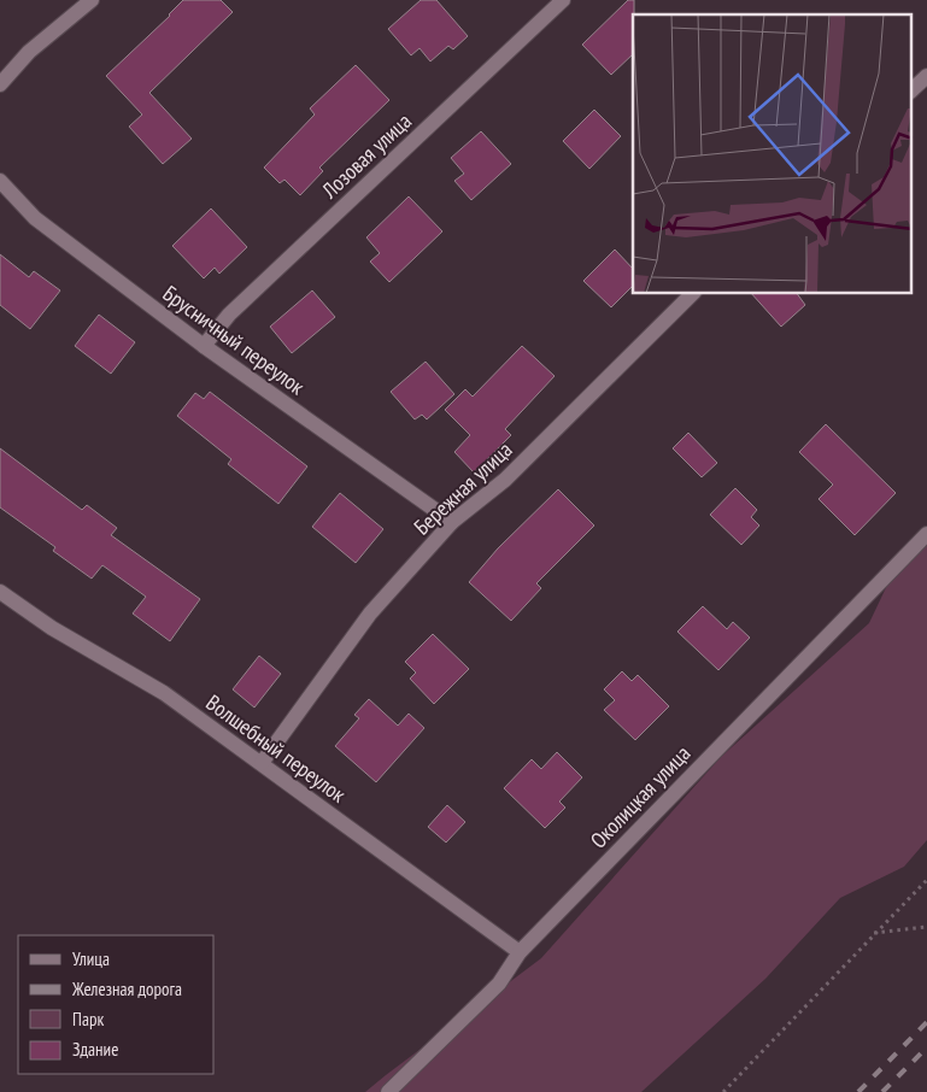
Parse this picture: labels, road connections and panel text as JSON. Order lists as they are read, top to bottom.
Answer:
{
  "streets": {
    "street": [
      "Лозовая улица",
      "Брусничный переулок",
      "Бережная улица",
      "Волшебный переулок",
      "Околицкая улица"
    ]
  },
  "crossings": [
    ["Лозовая улица", "Брусничный переулок"],
    ["Брусничный переулок", "Бережная улица"],
    ["Бережная улица", "Волшебный переулок"],
    ["Волшебный переулок", "Околицкая улица"]
  ],
  "legend": [
    "Улица",
    "Железная дорога",
    "Парк",
    "Здание"
  ]
}
